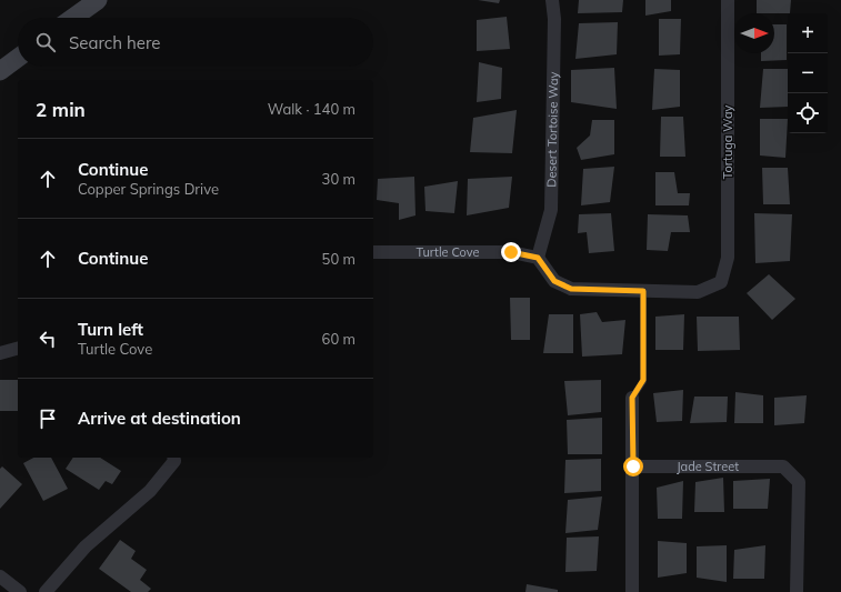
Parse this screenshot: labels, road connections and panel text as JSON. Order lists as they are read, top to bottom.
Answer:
{
  "streets": {
    "street": [
      "Desert Tortoise Way",
      "Tortuga Way",
      "Turtle Cove",
      "Jade Street"
    ]
  },
  "crossings": [
    ["Desert Tortoise Way", "Turtle Cove"]
  ],
  "north": "right",
  "page": {
    "map_buttons": ["+", "−"],
    "search": "Search here",
    "heading": ["2 min", "Walk · 140 m"],
    "list": [
      ["Continue", "Copper Springs Drive", "30 m"],
      ["Continue", "50 m"],
      ["Turn left", "Turtle Cove", "60 m"],
      "Arrive at destination"
    ]
  }
}
